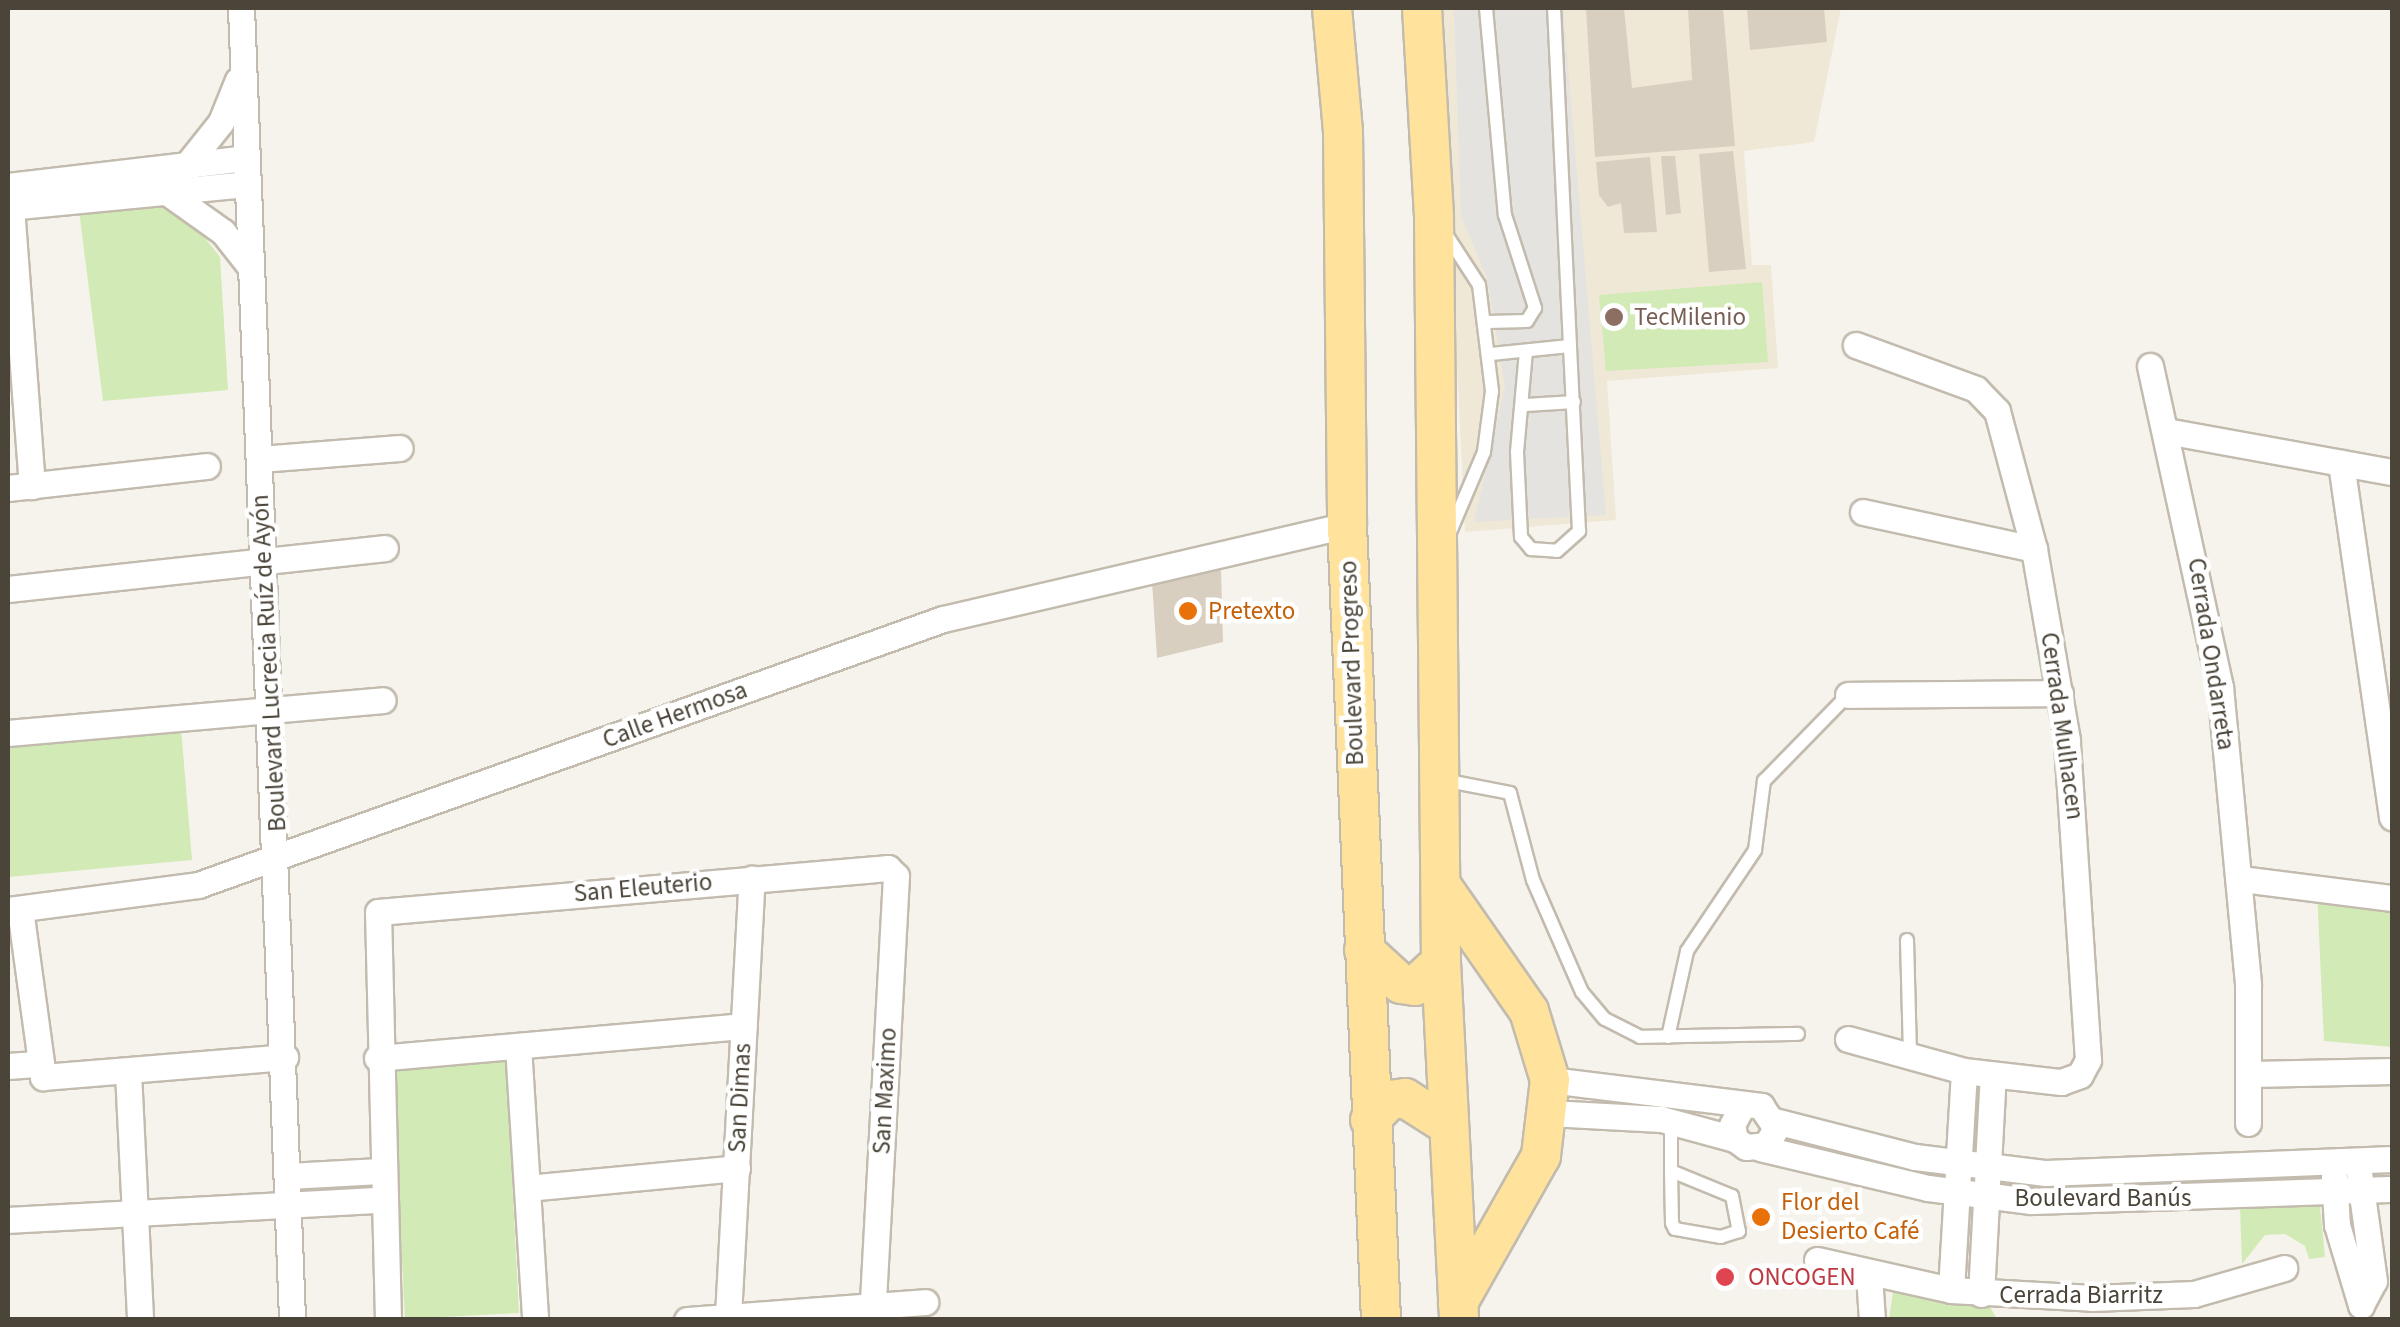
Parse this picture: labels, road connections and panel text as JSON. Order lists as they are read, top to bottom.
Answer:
{
  "streets": {
    "main road": ["Boulevard Progreso"],
    "street": [
      "Cerrada Ondarreta",
      "Boulevard Lucrecia Ruíz de Ayón",
      "Calle Hermosa",
      "Cerrada Mulhacen",
      "San Eleuterio",
      "San Maximo",
      "San Dimas",
      "Boulevard Banús",
      "Cerrada Biarritz"
    ]
  },
  "crossings": [
    ["Boulevard Lucrecia Ruíz de Ayón", "Calle Hermosa"],
    ["Boulevard Progreso", "Calle Hermosa"],
    ["San Eleuterio", "San Maximo"],
    ["San Eleuterio", "San Dimas"]
  ],
  "places": [
    "TecMilenio",
    "Pretexto",
    "Flor del Desierto Café",
    "ONCOGEN"
  ]
}
